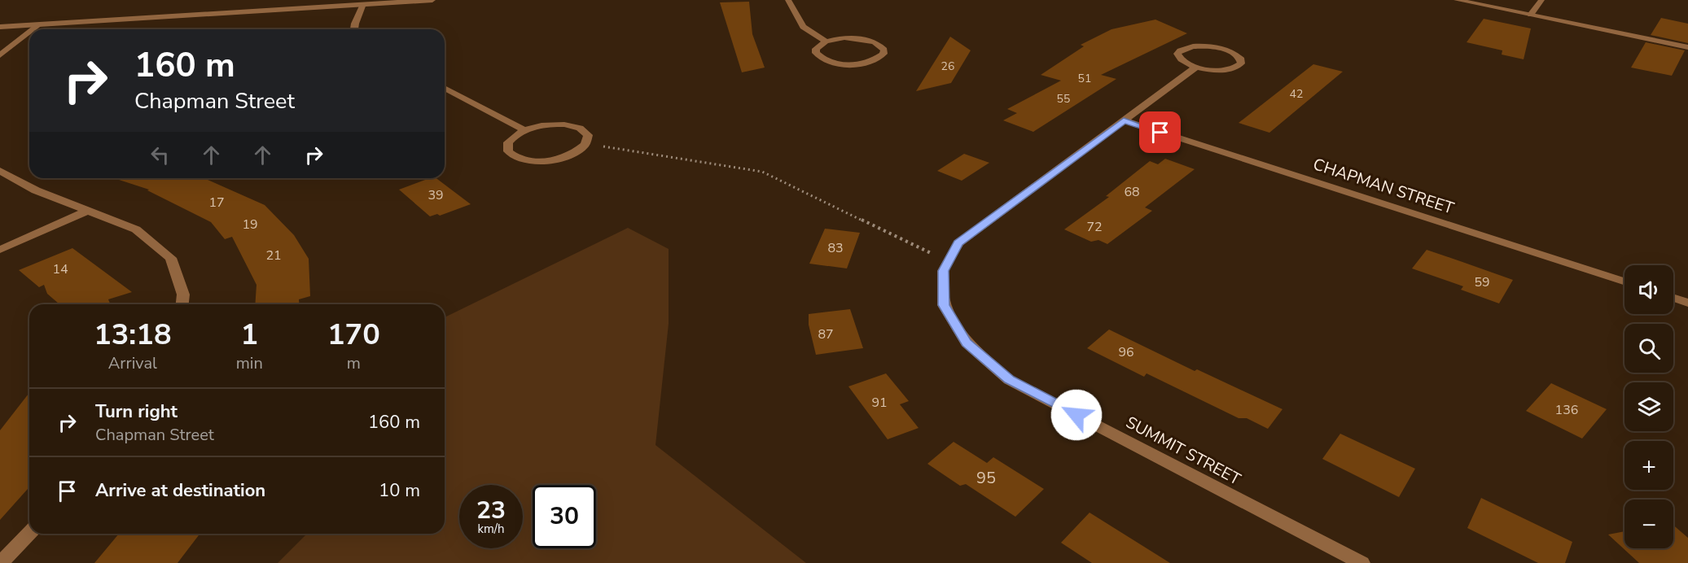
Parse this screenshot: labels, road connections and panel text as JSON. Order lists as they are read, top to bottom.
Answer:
{
  "streets": {
    "street": ["CHAPMAN STREET", "SUMMIT STREET"]
  },
  "crossings": [
    ["CHAPMAN STREET", "SUMMIT STREET"]
  ],
  "house_numbers": [
    "26",
    "51",
    "42",
    "55",
    "68",
    "39",
    "17",
    "19",
    "72",
    "83",
    "21",
    "14",
    "59",
    "87",
    "96",
    "91",
    "136",
    "95"
  ],
  "page": {
    "turn": ["160 m", "Chapman Street"],
    "map_buttons": ["+", "−"],
    "eta": [
      "13:18",
      "Arrival",
      "1",
      "min",
      "170",
      "m"
    ],
    "list": [
      {
        "name": "Turn right",
        "note": "Chapman Street",
        "value": "160 m"
      },
      {
        "name": "Arrive at destination",
        "value": "10 m"
      }
    ],
    "speed": "23 km/h",
    "limit": "30"
  }
}
